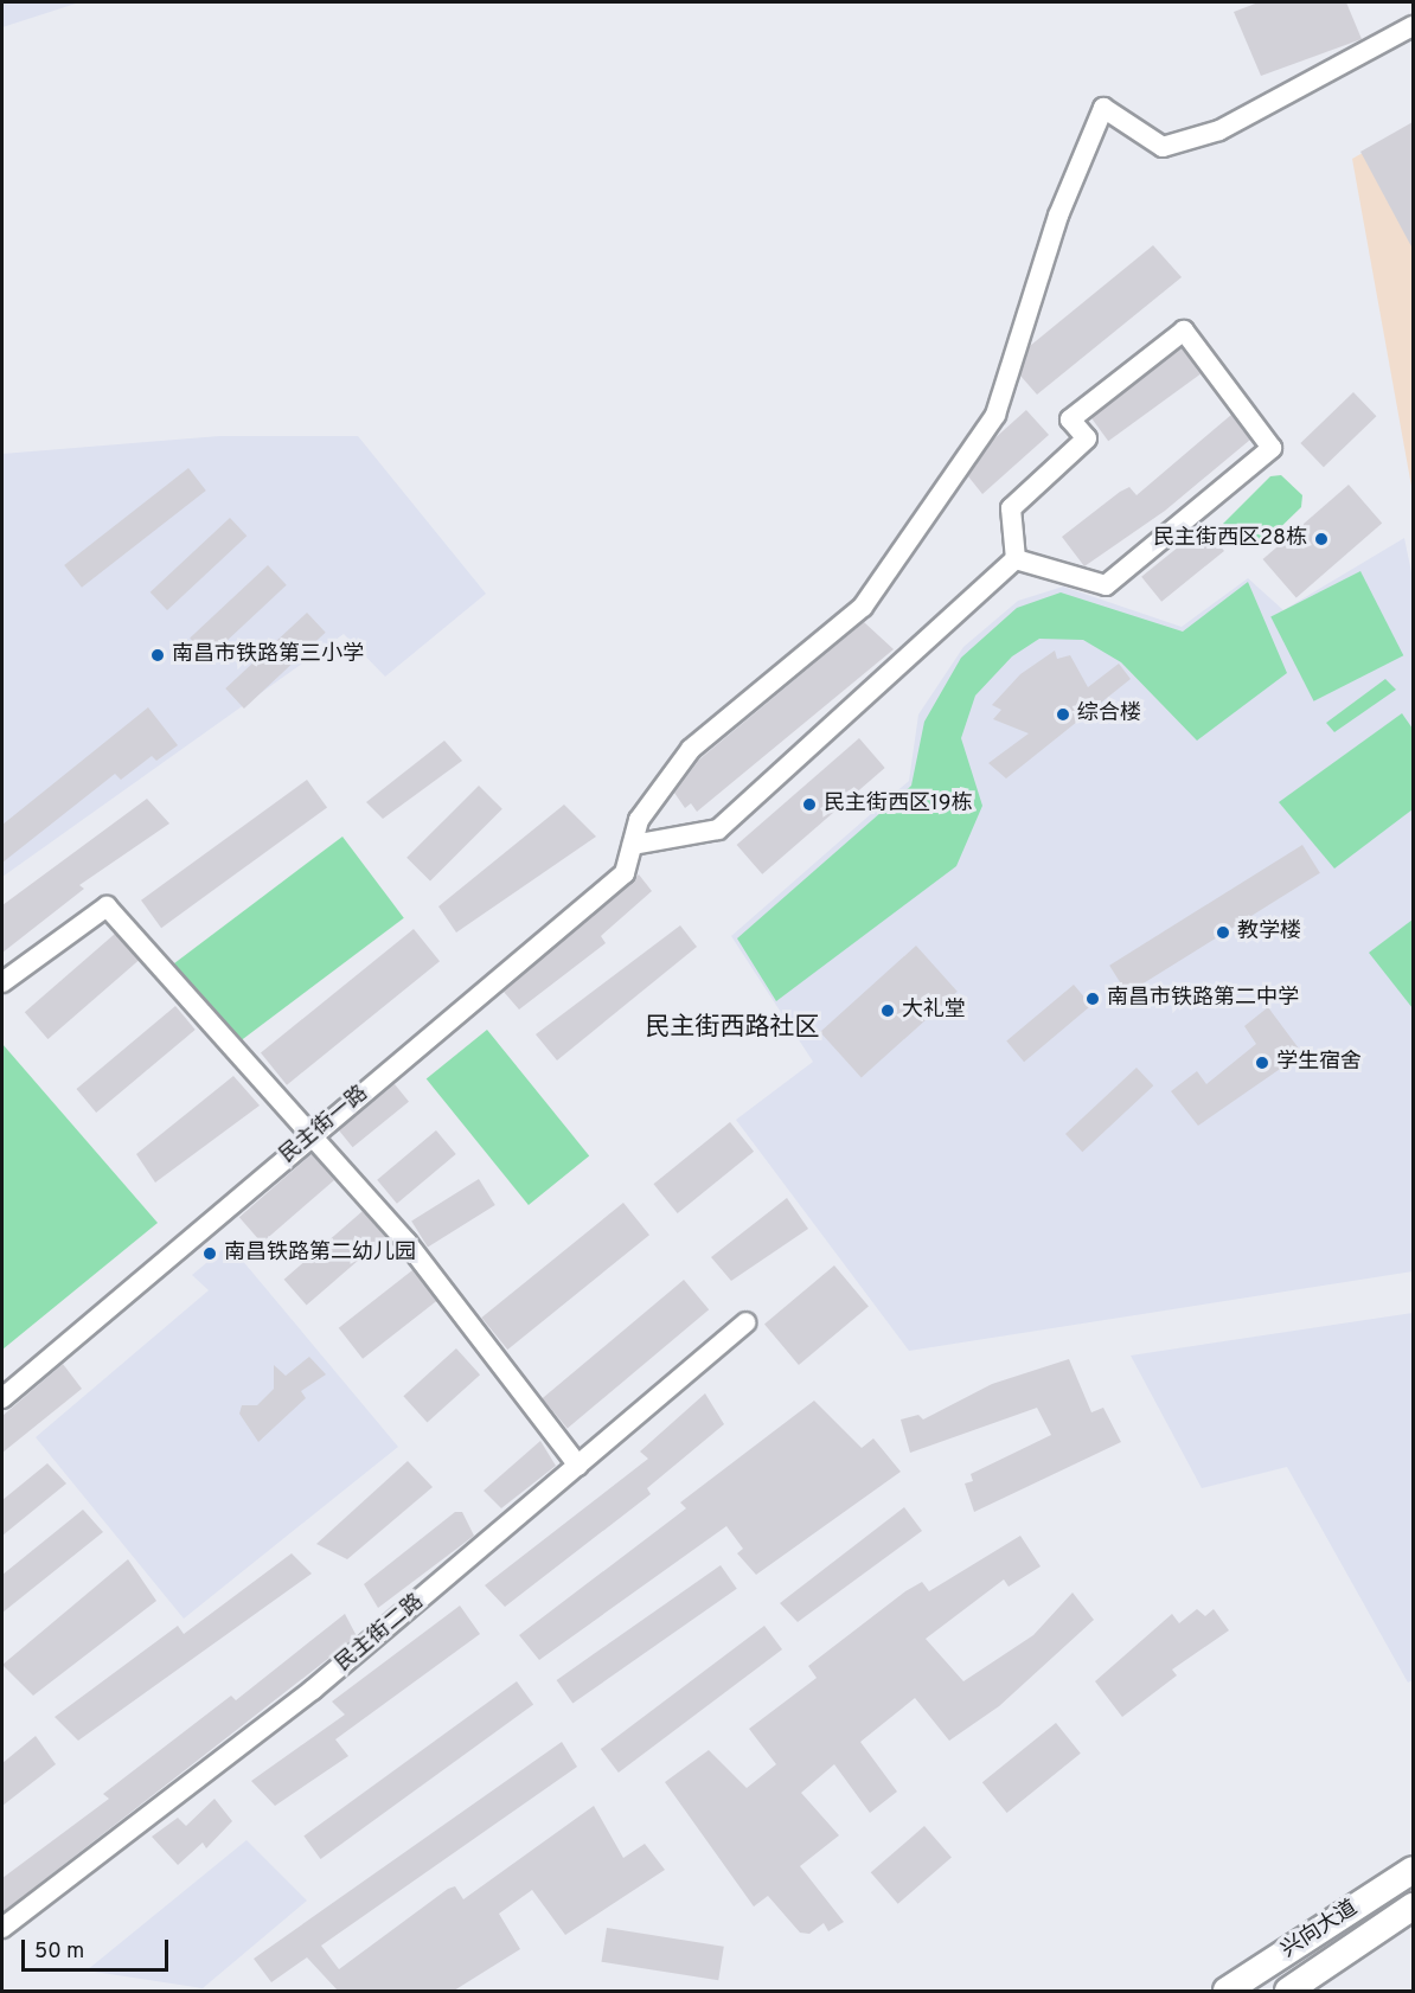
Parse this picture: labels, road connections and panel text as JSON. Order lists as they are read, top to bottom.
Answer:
{
  "streets": {
    "street": ["民主街一路", "民主街二路", "兴向大道"]
  },
  "districts": ["民主街西路社区"],
  "places": [
    "民主街西区28栋",
    "南昌市铁路第三小学",
    "综合楼",
    "民主街西区19栋",
    "教学楼",
    "南昌市铁路第二中学",
    "大礼堂",
    "学生宿舍",
    "南昌铁路第二幼儿园"
  ],
  "scale_bar": "50 m"
}
